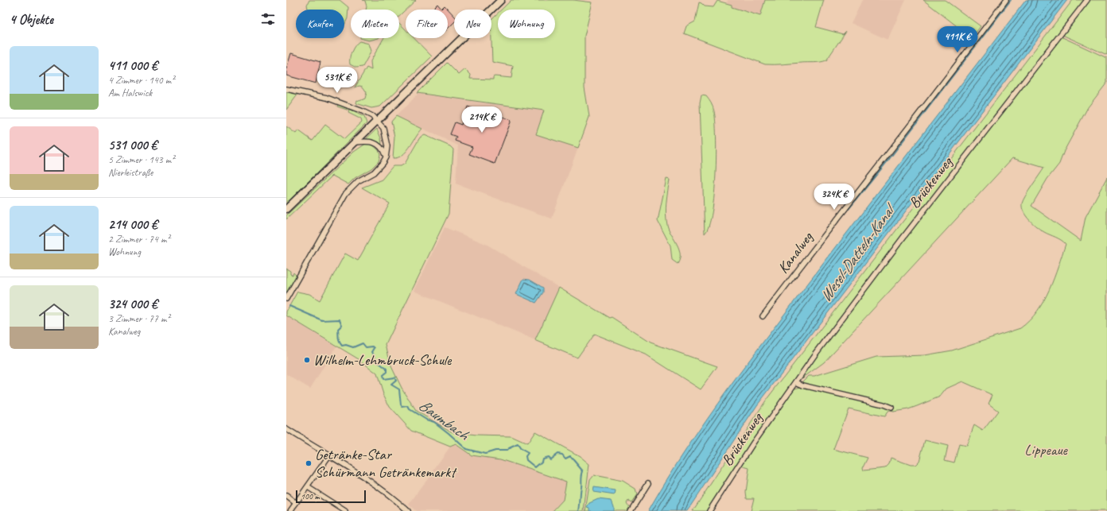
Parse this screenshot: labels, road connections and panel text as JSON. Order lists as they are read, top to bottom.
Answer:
{
  "streets": {
    "street": ["Brückenweg", "Kanalweg"]
  },
  "water": ["Wesel-Datteln-Kanal", "Baumbach"],
  "parks": ["Lippeaue"],
  "places": ["Wilhelm-Lehmbruck-Schule", "Getränke-Star Schürmann Getränkemarkt"],
  "scale_bar": "100 m",
  "page": {
    "heading": "4 Objekte",
    "chip": [
      "Kaufen",
      "Mieten",
      "Filter",
      "Neu",
      "Wohnung"
    ],
    "price": [
      "411K €",
      "531K €",
      "214K €",
      "324K €"
    ],
    "list": [
      {
        "name": "411 000 €",
        "note": "4 Zimmer · 140 m² · Am Halswick"
      },
      {
        "name": "531 000 €",
        "note": "5 Zimmer · 143 m² · Nierleistraße"
      },
      {
        "name": "214 000 €",
        "note": "2 Zimmer · 74 m² · Wohnung"
      },
      {
        "name": "324 000 €",
        "note": "3 Zimmer · 77 m² · Kanalweg"
      }
    ],
    "scale": "100 m"
  }
}
